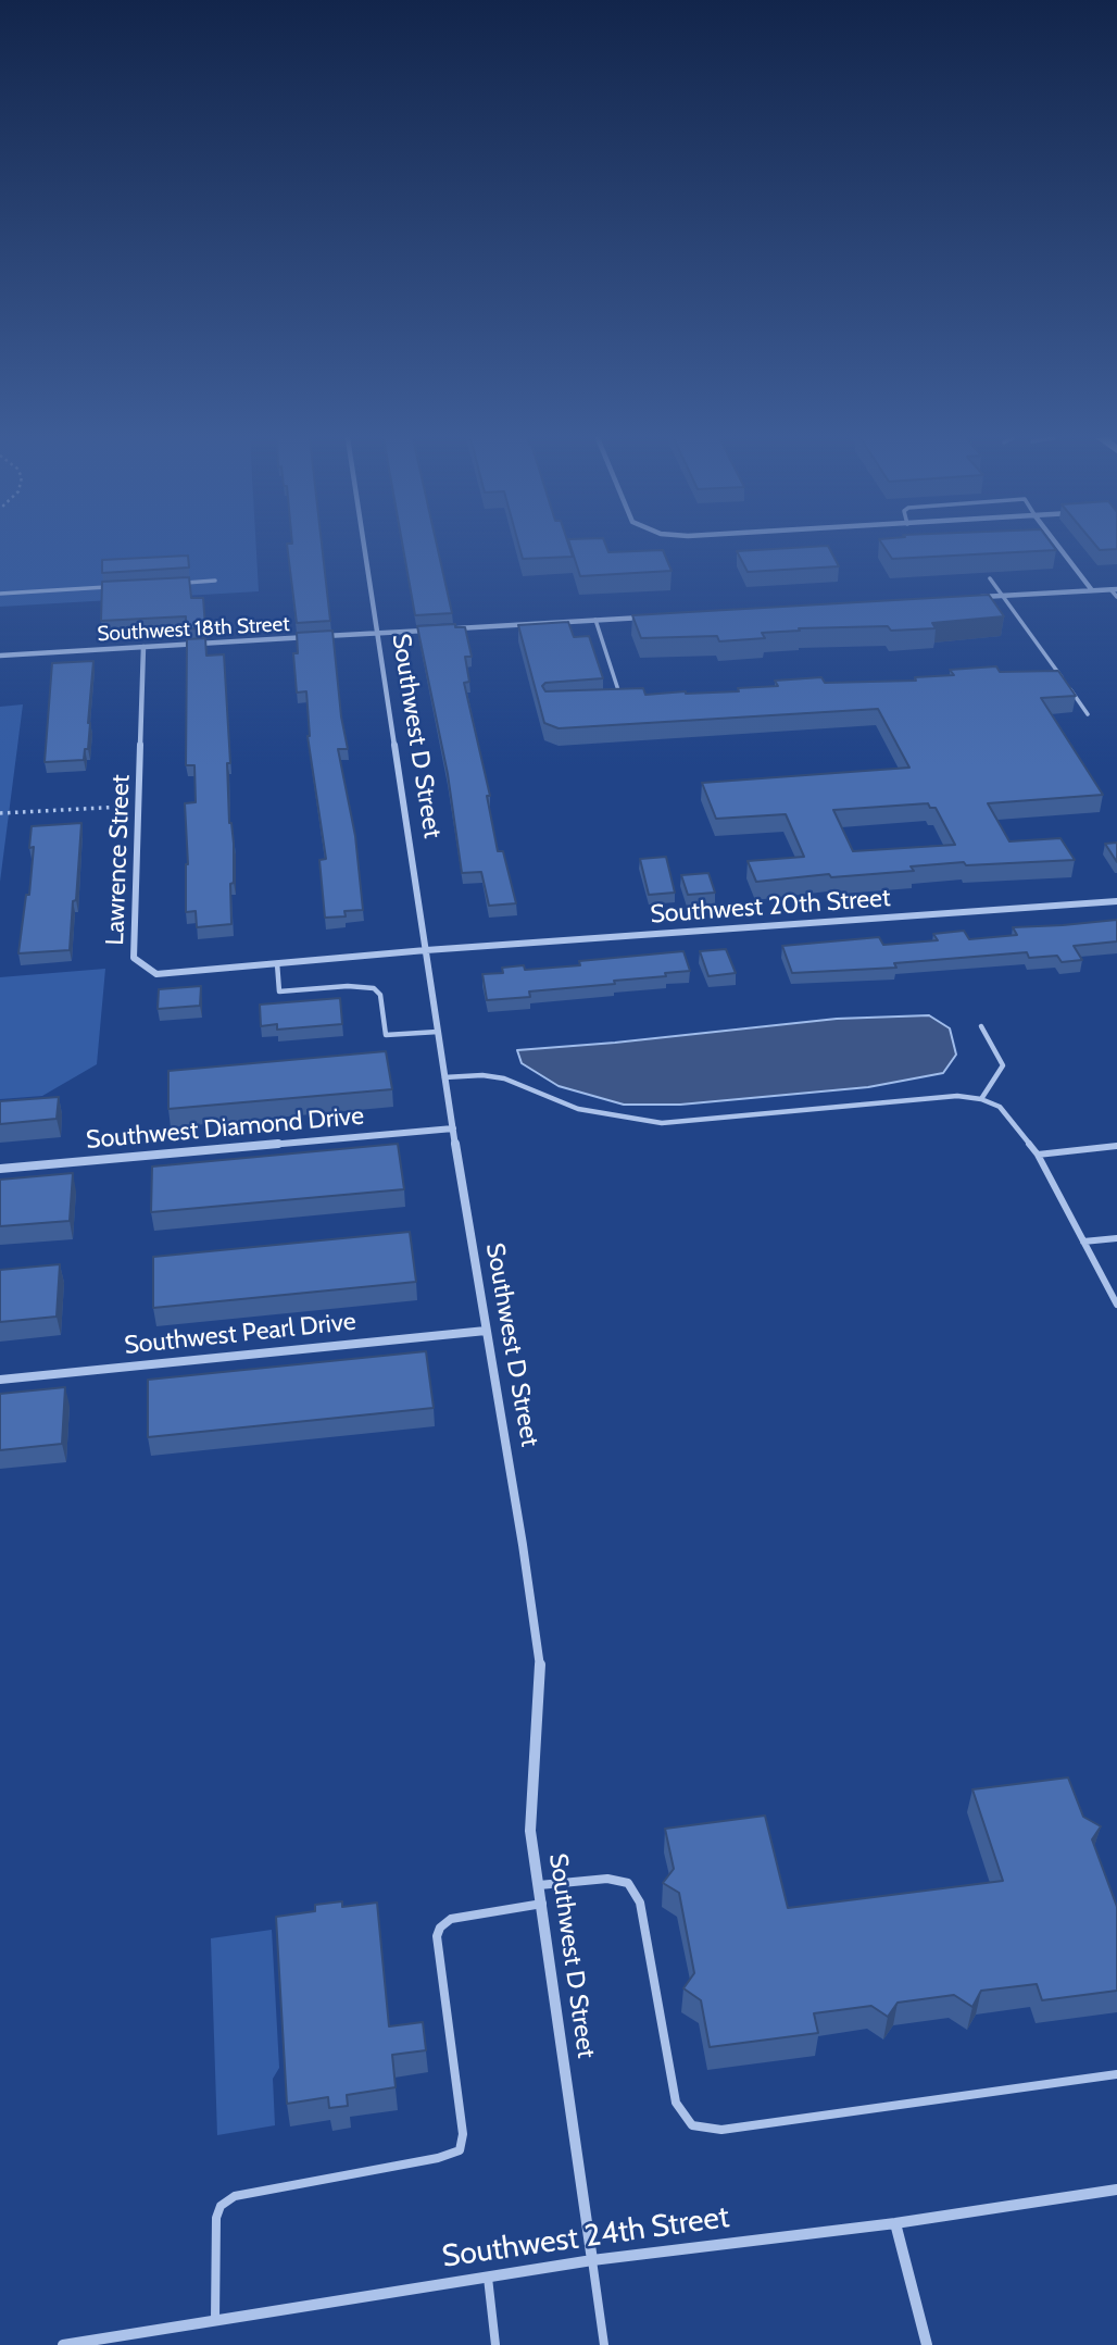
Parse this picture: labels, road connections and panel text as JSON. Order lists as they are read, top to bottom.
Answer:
{
  "streets": {
    "street": [
      "Southwest 18th Street",
      "Southwest D Street",
      "Lawrence Street",
      "Southwest 20th Street",
      "Southwest Diamond Drive",
      "Southwest Pearl Drive",
      "Southwest 24th Street"
    ]
  },
  "crossings": [
    ["Southwest 18th Street", "Southwest D Street"],
    ["Southwest 18th Street", "Lawrence Street"],
    ["Southwest D Street", "Lawrence Street"],
    ["Southwest D Street", "Southwest 20th Street"],
    ["Southwest D Street", "Southwest Diamond Drive"],
    ["Southwest D Street", "Southwest Pearl Drive"],
    ["Southwest D Street", "Southwest 24th Street"],
    ["Lawrence Street", "Southwest 20th Street"]
  ]
}
